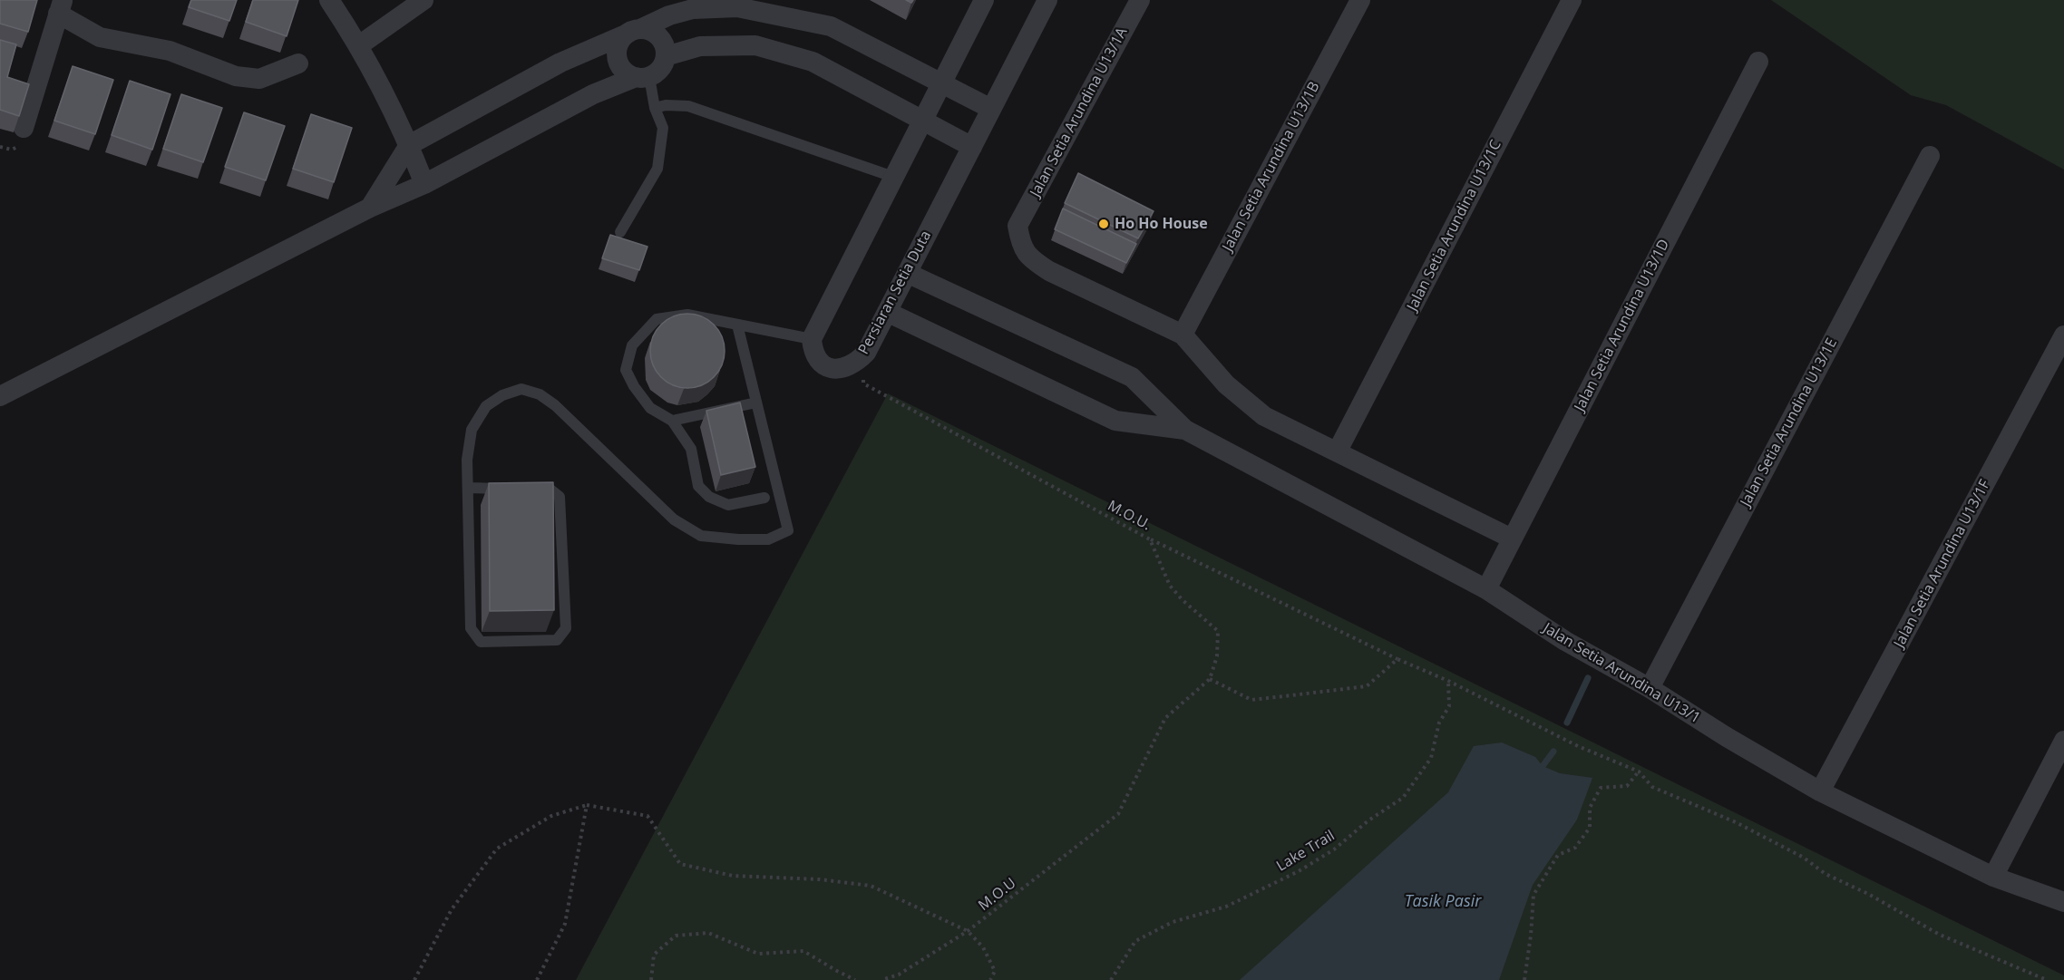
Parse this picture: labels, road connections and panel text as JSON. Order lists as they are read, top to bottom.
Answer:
{
  "streets": {
    "street": [
      "Jalan Setia Arundina U13/1A",
      "Jalan Setia Arundina U13/1B",
      "Jalan Setia Arundina U13/1C",
      "Persiaran Setia Duta",
      "Jalan Setia Arundina U13/1D",
      "Jalan Setia Arundina U13/1E",
      "Jalan Setia Arundina U13/1F",
      "Jalan Setia Arundina U13/1"
    ],
    "path": ["M.O.U.", "Lake Trail", "M.O.U"]
  },
  "crossings": [
    ["Jalan Setia Arundina U13/1A", "Jalan Setia Arundina U13/1B"],
    ["Jalan Setia Arundina U13/1D", "Jalan Setia Arundina U13/1"],
    ["Jalan Setia Arundina U13/1E", "Jalan Setia Arundina U13/1"],
    ["M.O.U.", "M.O.U"],
    ["Jalan Setia Arundina U13/1F", "Jalan Setia Arundina U13/1"]
  ],
  "water": ["Tasik Pasir"],
  "places": ["Ho Ho House"]
}
